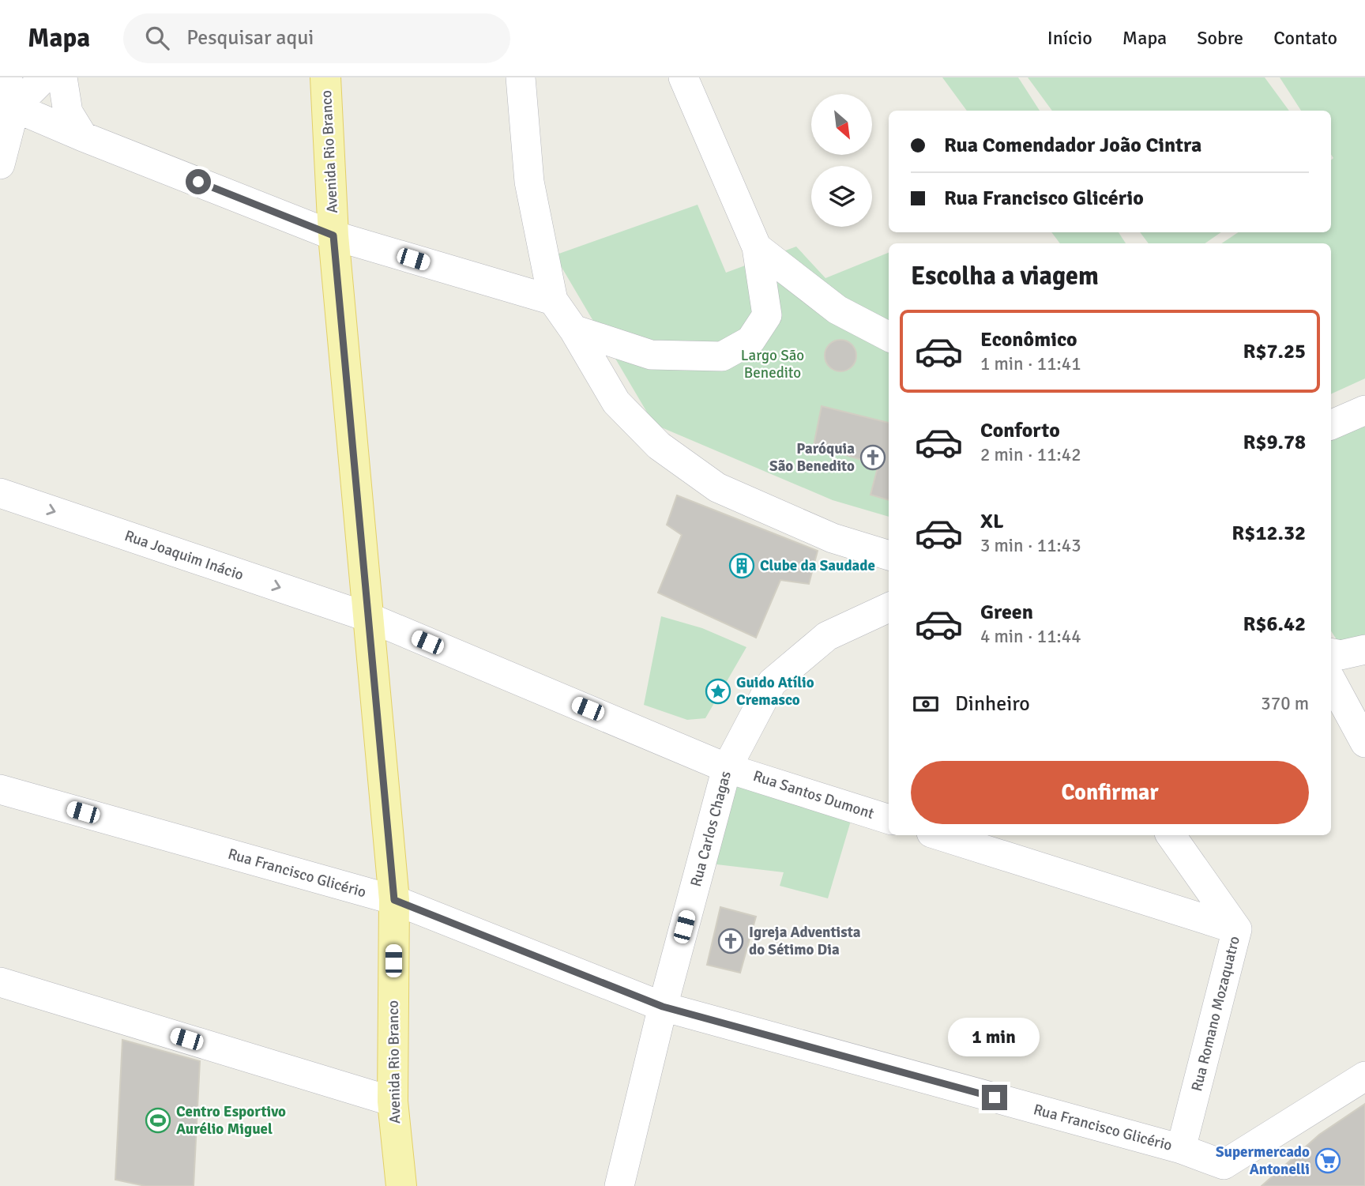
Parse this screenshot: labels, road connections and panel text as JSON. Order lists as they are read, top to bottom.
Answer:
{
  "streets": {
    "main road": ["Avenida Rio Branco"],
    "street": [
      "Rua Joaquim Inácio",
      "Rua Santos Dumont",
      "Rua Carlos Chagas",
      "Rua Francisco Glicério",
      "Rua Romano Mozaquatro"
    ]
  },
  "crossings": [
    ["Avenida Rio Branco", "Rua Joaquim Inácio"],
    ["Avenida Rio Branco", "Rua Santos Dumont"],
    ["Avenida Rio Branco", "Rua Francisco Glicério"],
    ["Rua Joaquim Inácio", "Rua Santos Dumont"],
    ["Rua Santos Dumont", "Rua Carlos Chagas"],
    ["Rua Carlos Chagas", "Rua Francisco Glicério"],
    ["Rua Francisco Glicério", "Rua Romano Mozaquatro"]
  ],
  "one_way": ["Rua Joaquim Inácio"],
  "parks": ["Largo São Benedito"],
  "places": {
    "church": ["Paróquia São Benedito", "Igreja Adventista do Sétimo Dia"],
    "building": ["Clube da Saudade"],
    "place": ["Guido Atílio Cremasco"],
    "sports": ["Centro Esportivo Aurélio Miguel"],
    "supermarket": ["Supermercado Antonelli"]
  },
  "north": "bottom right",
  "page": {
    "header": "Mapa",
    "search": "Pesquisar aqui",
    "nav": [
      "Início",
      "Mapa",
      "Sobre",
      "Contato"
    ],
    "banner": ["Rua Comendador João Cintra", "Rua Francisco Glicério"],
    "heading": "Escolha a viagem",
    "list": [
      {
        "name": "Econômico",
        "note": "1 min · 11:41",
        "value": "R$7.25"
      },
      {
        "name": "Conforto",
        "note": "2 min · 11:42",
        "value": "R$9.78"
      },
      {
        "name": "XL",
        "note": "3 min · 11:43",
        "value": "R$12.32"
      },
      {
        "name": "Green",
        "note": "4 min · 11:44",
        "value": "R$6.42"
      }
    ],
    "pay": ["Dinheiro", "370 m"],
    "buttons": "Confirmar",
    "bubble": "1 min"
  }
}
